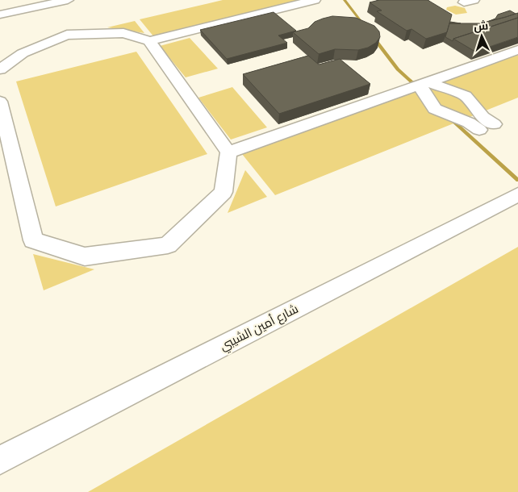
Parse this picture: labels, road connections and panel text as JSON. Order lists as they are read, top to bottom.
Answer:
{
  "streets": {
    "street": ["شارع أمين الشيبي"]
  },
  "north": "top"
}
